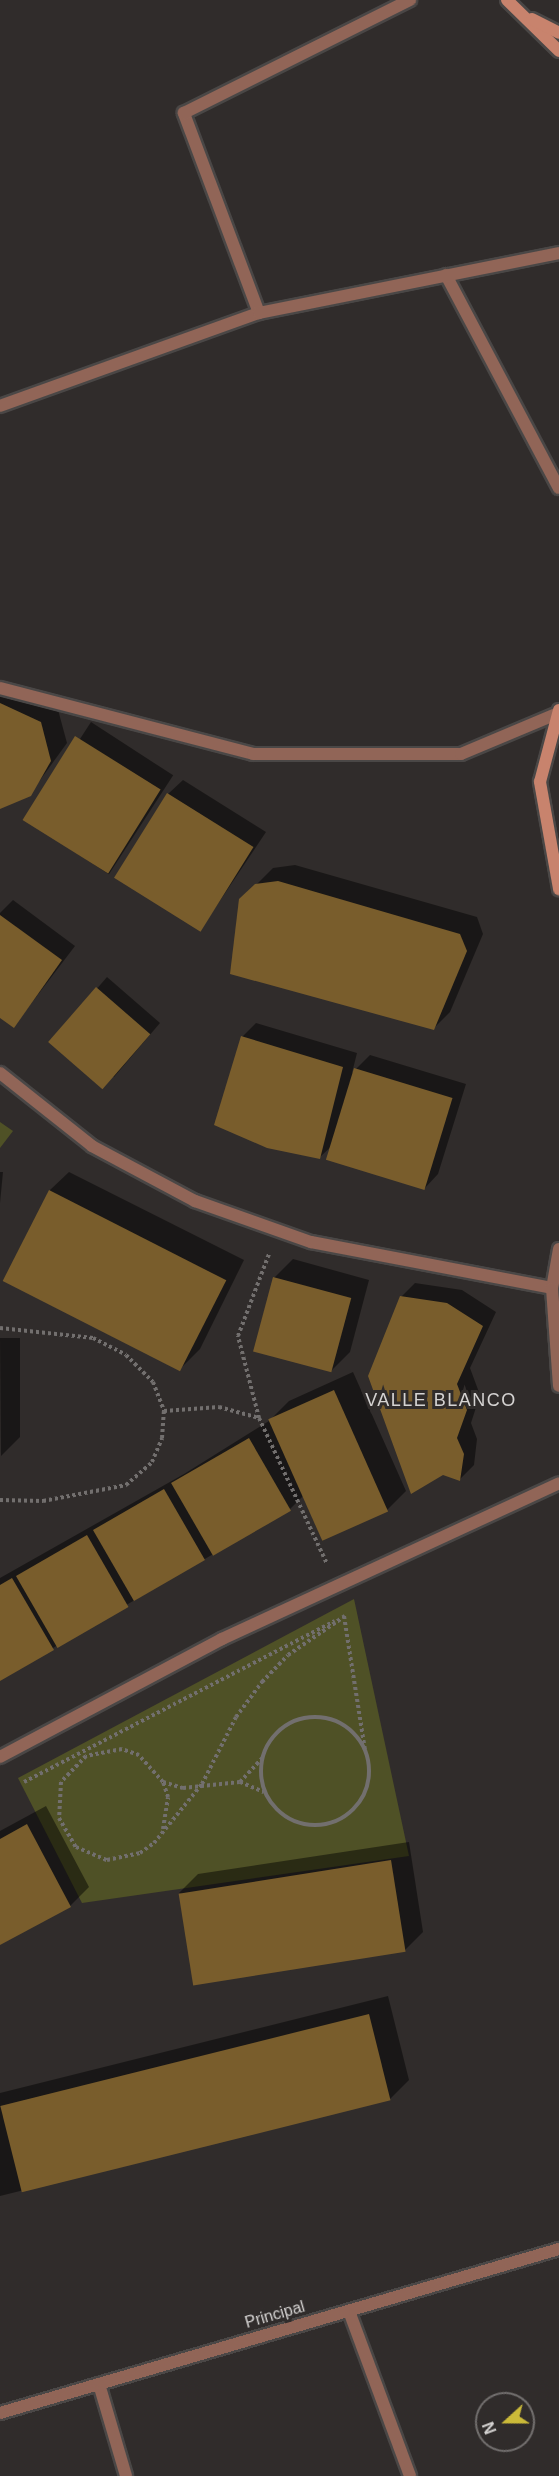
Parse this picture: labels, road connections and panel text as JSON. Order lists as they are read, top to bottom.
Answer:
{
  "streets": {
    "street": ["Principal"]
  },
  "districts": ["VALLE BLANCO"],
  "north": "left"
}
